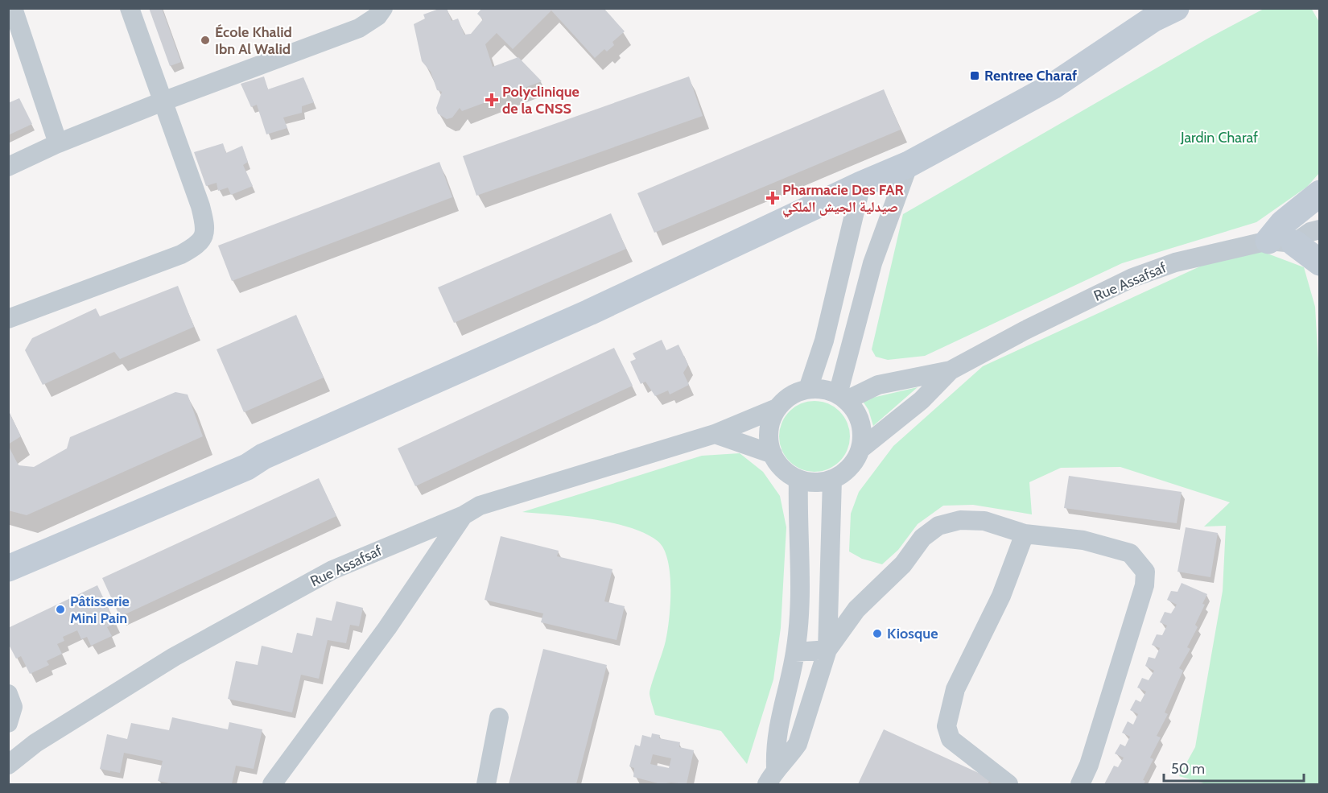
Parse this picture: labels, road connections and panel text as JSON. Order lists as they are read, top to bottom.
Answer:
{
  "streets": {
    "street": ["Rue Assafsaf"]
  },
  "parks": ["Jardin Charaf"],
  "places": {
    "other": ["École Khalid Ibn Al Walid", "Pâtisserie Mini Pain", "Kiosque"],
    "transit": ["Rentree Charaf"],
    "health": ["Polyclinique de la CNSS", "Pharmacie Des FAR صيدلية الجيش الملكي"]
  },
  "scale_bar": "50 m"
}
